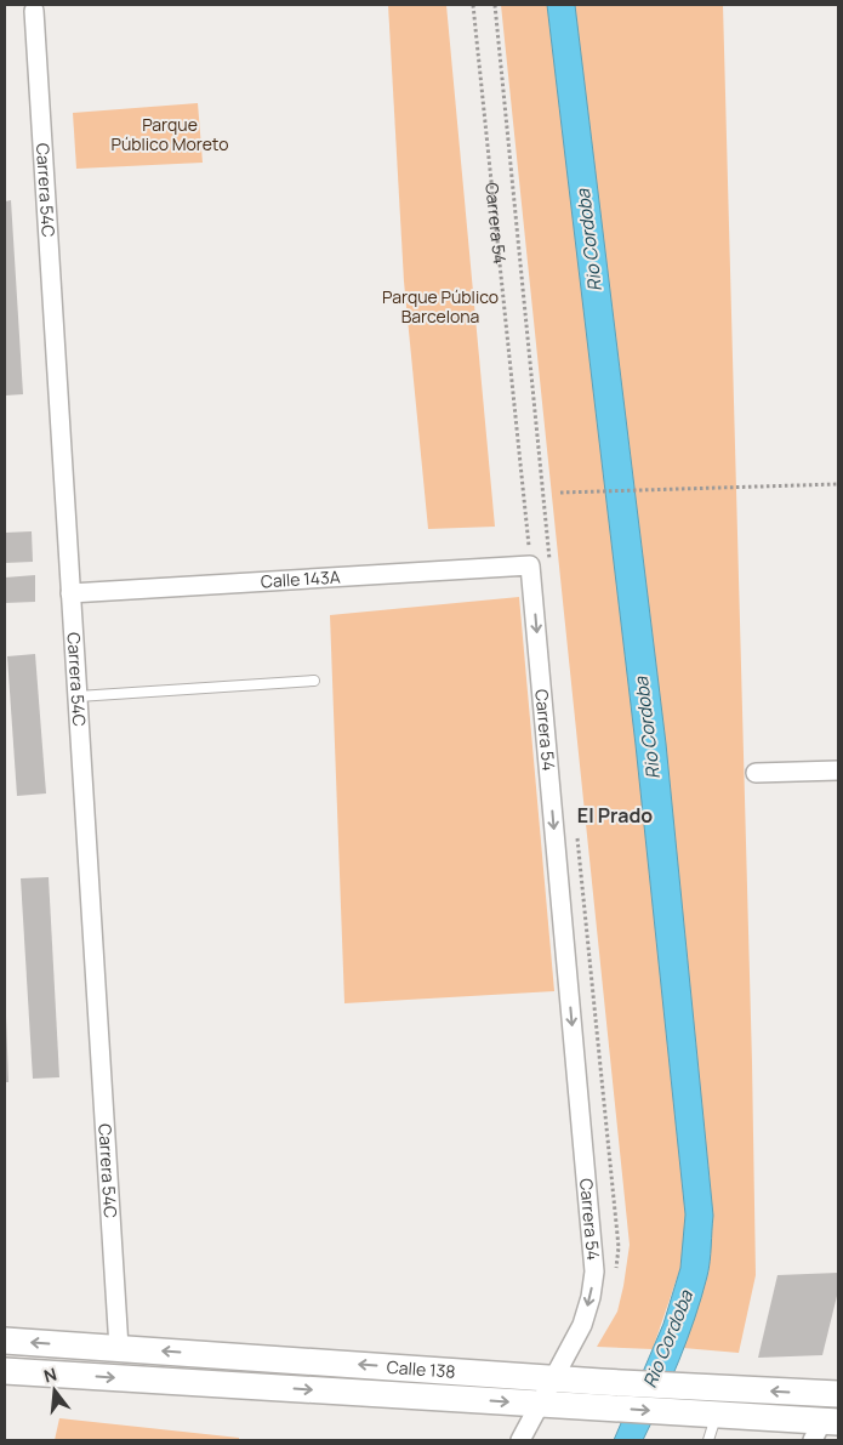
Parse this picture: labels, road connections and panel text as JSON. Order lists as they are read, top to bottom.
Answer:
{
  "streets": {
    "main road": ["Calle 138"],
    "street": ["Carrera 54C", "Carrera 54", "Calle 143A"]
  },
  "crossings": [
    ["Carrera 54C", "Calle 143A"],
    ["Carrera 54C", "Calle 138"],
    ["Carrera 54", "Calle 143A"],
    ["Carrera 54", "Calle 138"]
  ],
  "one_way": ["Carrera 54"],
  "districts": ["El Prado"],
  "water": ["Rio Cordoba"],
  "parks": ["Parque Público Moreto", "Parque Público Barcelona"],
  "north": "top"
}
